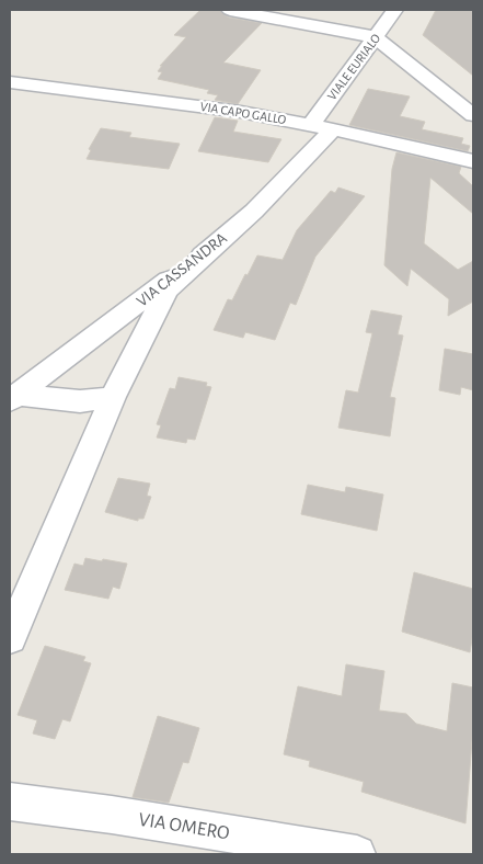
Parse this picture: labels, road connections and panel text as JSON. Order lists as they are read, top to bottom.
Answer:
{
  "streets": {
    "street": [
      "VIALE EURIALO",
      "VIA CAPO GALLO",
      "VIA CASSANDRA",
      "VIA OMERO"
    ]
  },
  "crossings": [
    ["VIALE EURIALO", "VIA CAPO GALLO"],
    ["VIA CAPO GALLO", "VIA CASSANDRA"]
  ]
}
